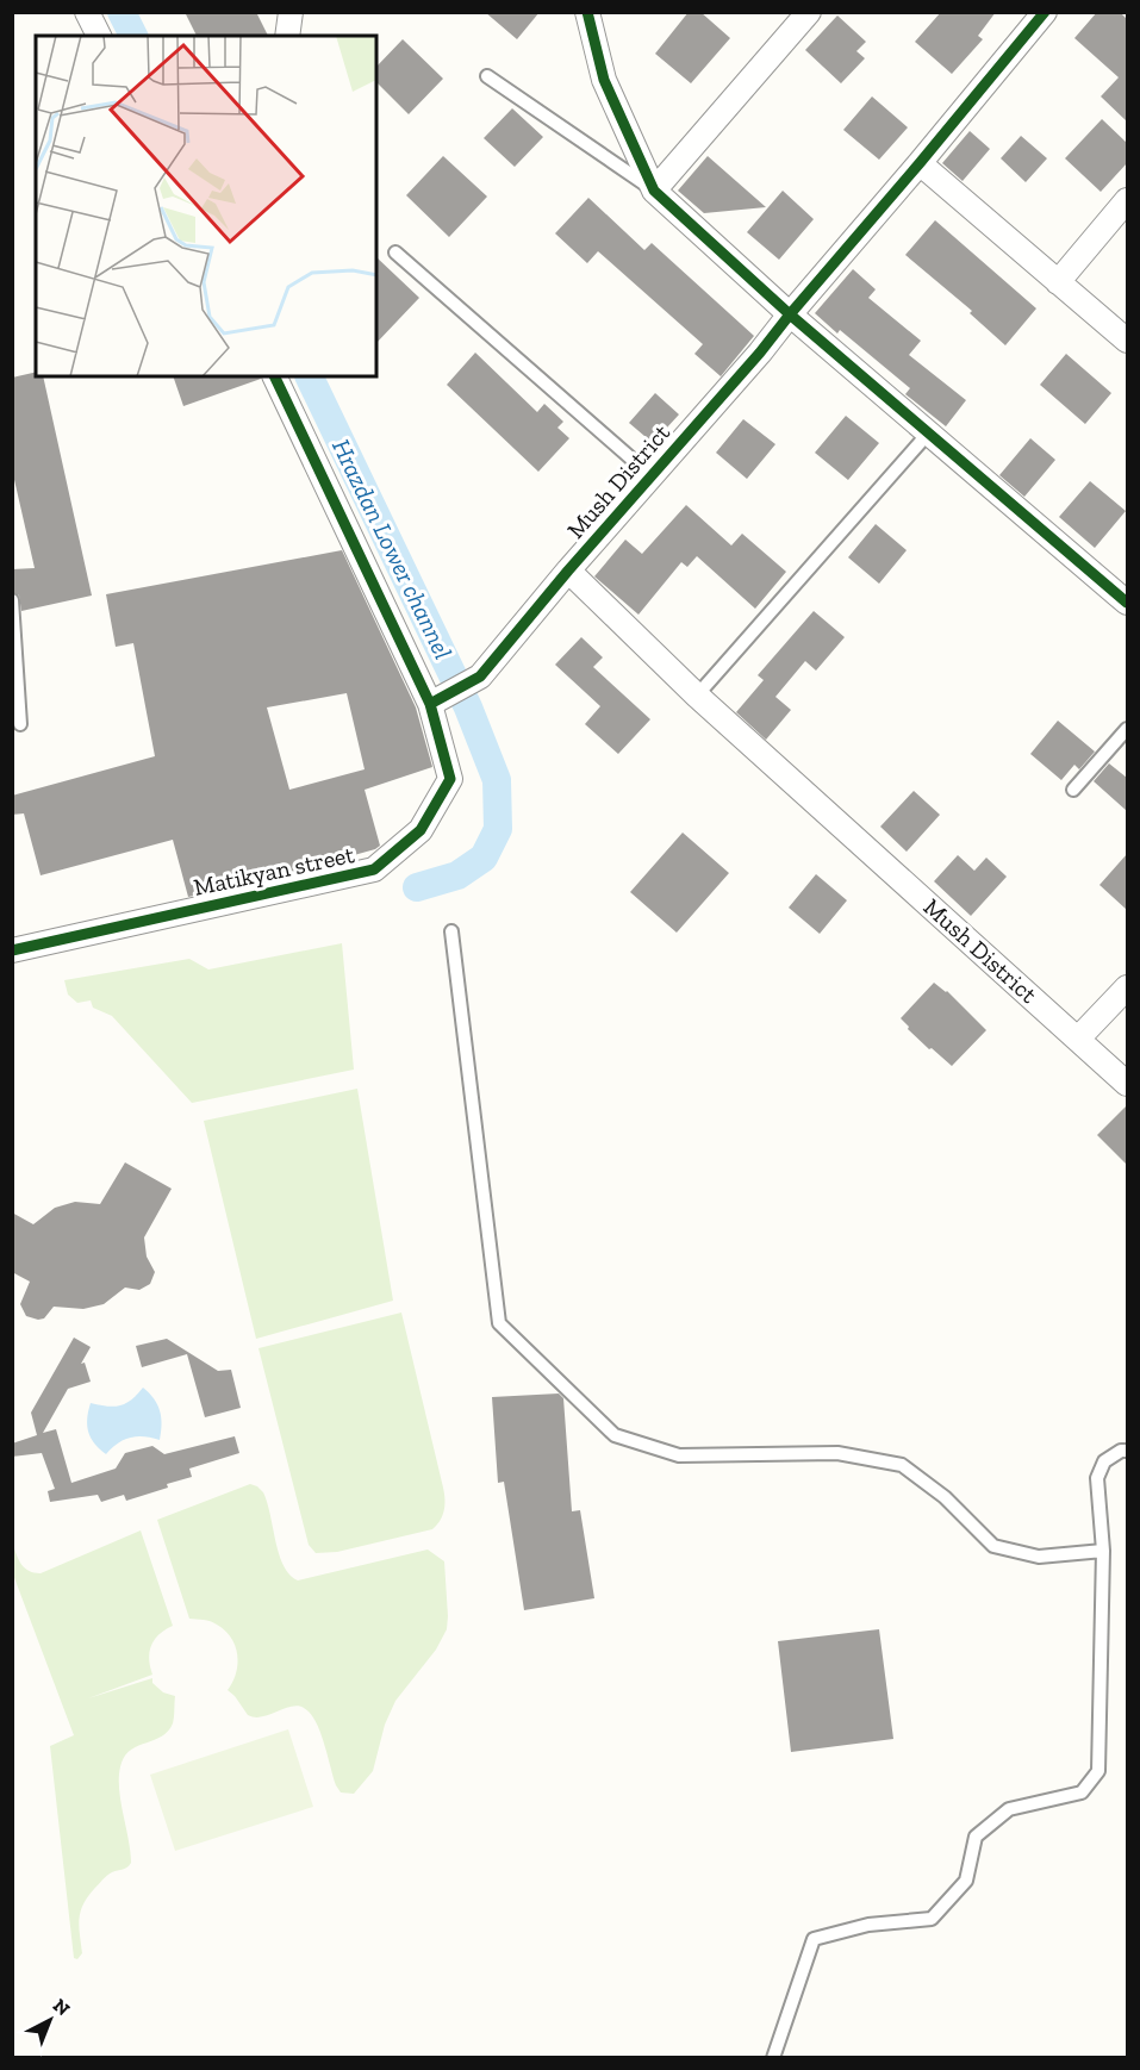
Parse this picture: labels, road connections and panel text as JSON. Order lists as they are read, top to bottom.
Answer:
{
  "streets": {
    "street": ["Mush District", "Matikyan street"]
  },
  "crossings": [
    ["Mush District", "Matikyan street"]
  ],
  "water": ["Hrazdan Lower channel"],
  "north": "top right"
}
